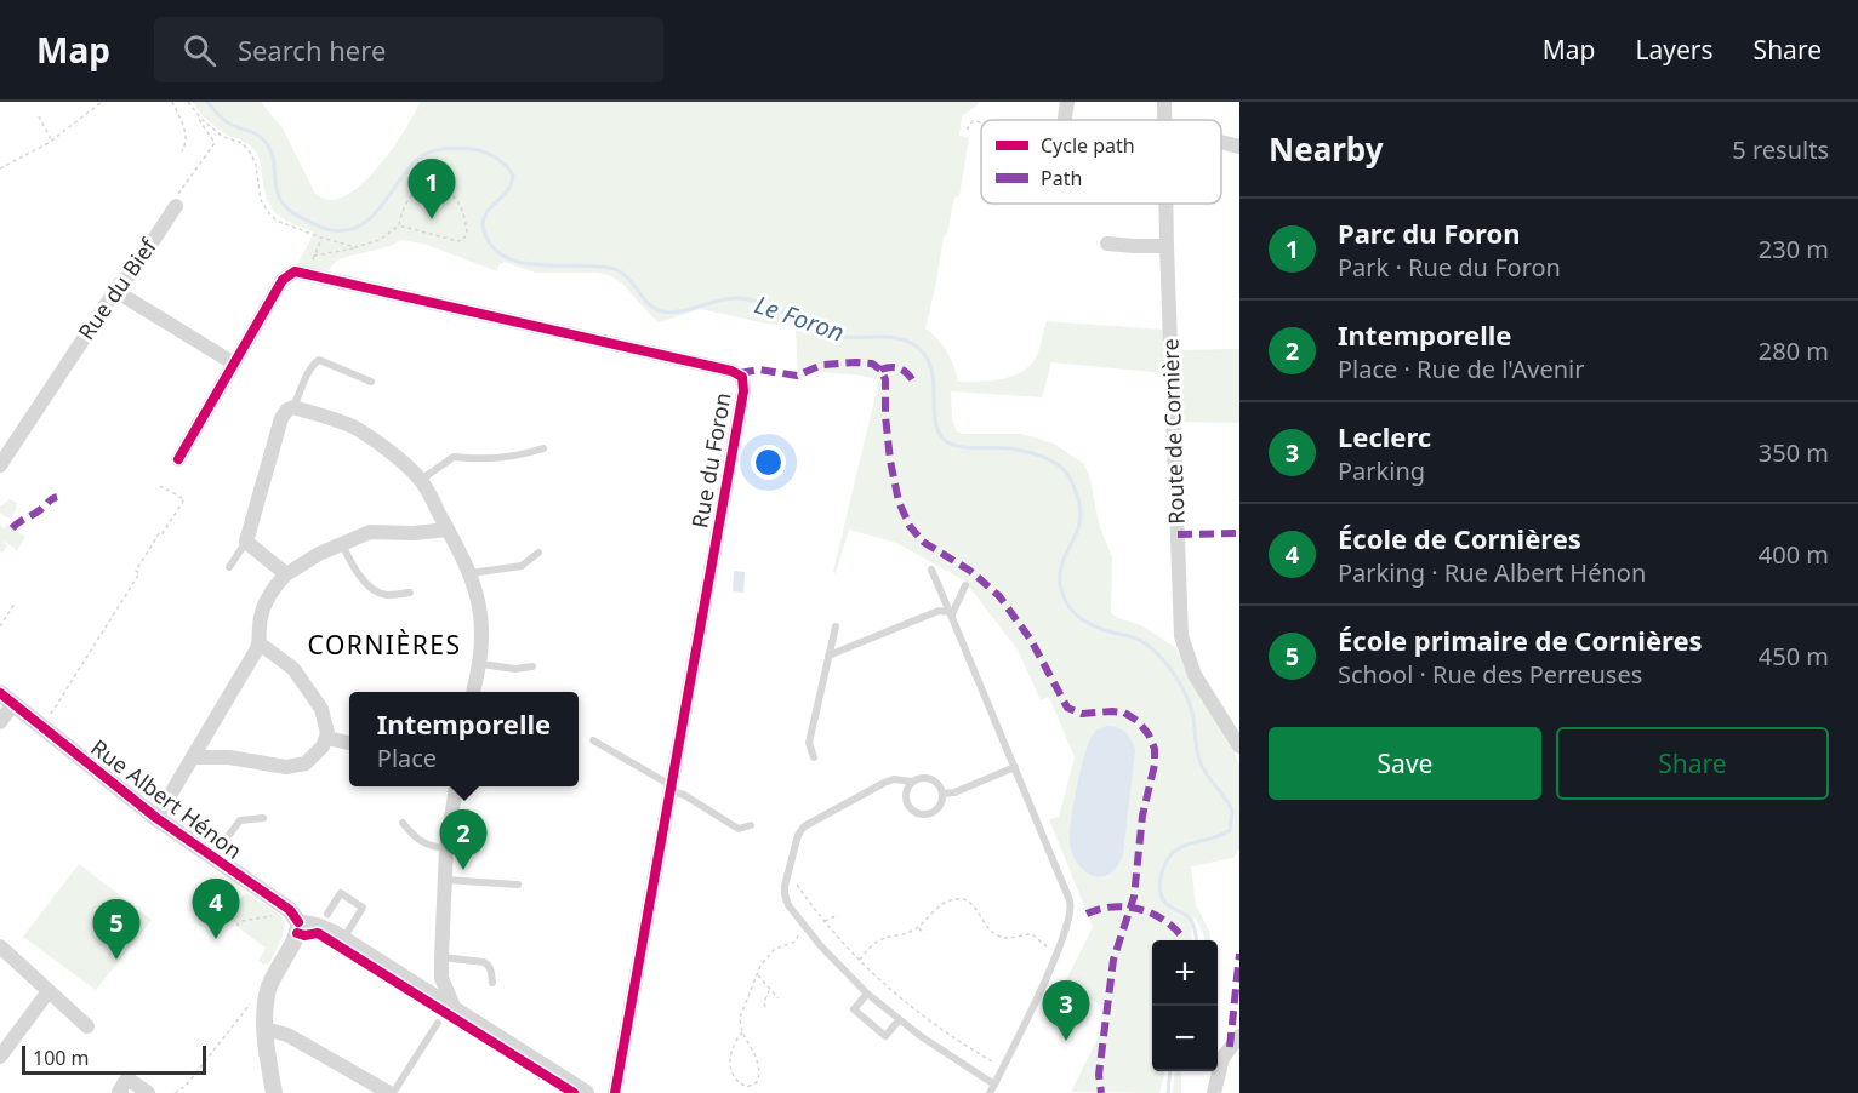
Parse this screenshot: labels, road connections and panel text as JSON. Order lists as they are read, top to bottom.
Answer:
{
  "streets": {
    "street": [
      "Rue du Bief",
      "Route de Cornière",
      "Rue du Foron",
      "Rue Albert Hénon"
    ]
  },
  "districts": ["CORNIÈRES"],
  "water": ["Le Foron"],
  "legend": ["Cycle path", "Path"],
  "scale_bar": "100 m",
  "page": {
    "header": "Map",
    "search": "Search here",
    "nav": ["Map", "Layers", "Share"],
    "heading": ["Nearby", "5 results"],
    "pins": [
      "1",
      "2",
      "4",
      "5",
      "3"
    ],
    "list": [
      {
        "mark": "1",
        "name": "Parc du Foron",
        "note": "Park · Rue du Foron",
        "value": "230 m"
      },
      {
        "mark": "2",
        "name": "Intemporelle",
        "note": "Place · Rue de l'Avenir",
        "value": "280 m"
      },
      {
        "mark": "3",
        "name": "Leclerc",
        "note": "Parking",
        "value": "350 m"
      },
      {
        "mark": "4",
        "name": "École de Cornières",
        "note": "Parking · Rue Albert Hénon",
        "value": "400 m"
      },
      {
        "mark": "5",
        "name": "École primaire de Cornières",
        "note": "School · Rue des Perreuses",
        "value": "450 m"
      }
    ],
    "popup": ["Intemporelle", "Place"],
    "buttons": ["Save", "Share"],
    "map_buttons": ["+", "−"],
    "scale": "100 m"
  }
}
